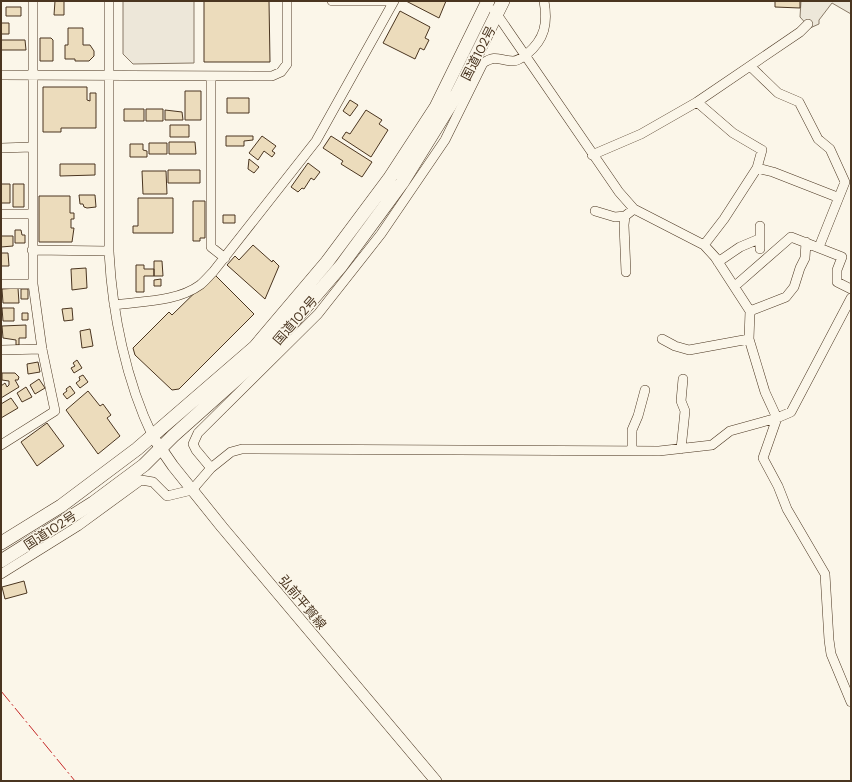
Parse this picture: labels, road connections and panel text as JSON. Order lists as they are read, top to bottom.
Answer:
{
  "streets": {
    "highway": ["国道102号"],
    "main road": ["弘前平賀線"]
  },
  "crossings": [
    ["国道102号", "弘前平賀線"]
  ]
}
